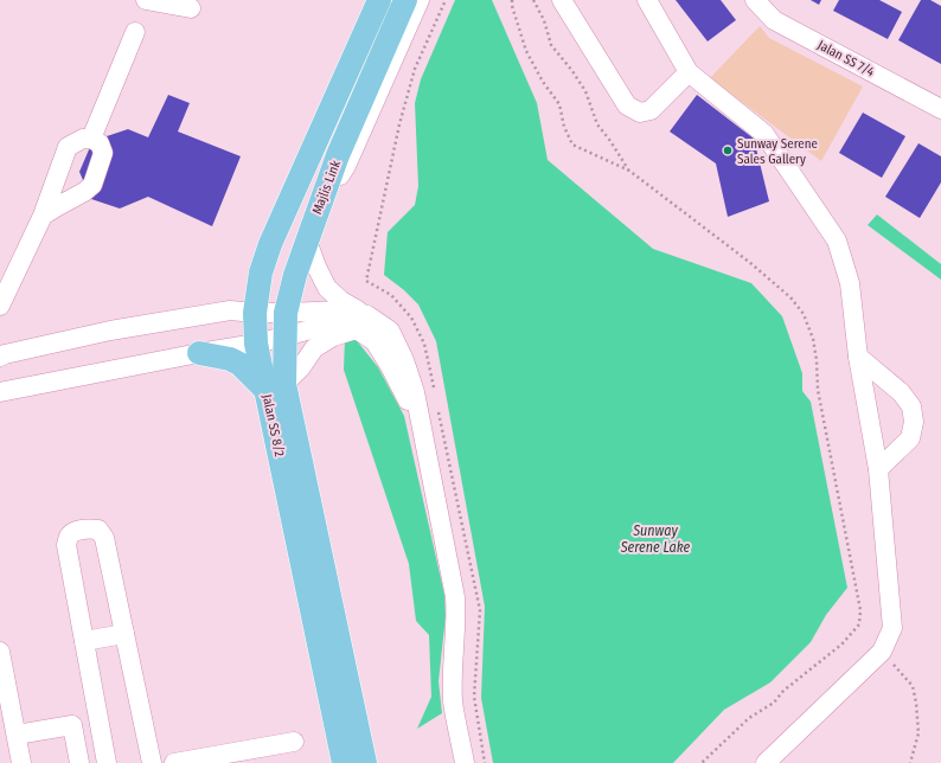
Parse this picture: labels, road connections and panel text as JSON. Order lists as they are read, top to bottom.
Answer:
{
  "streets": {
    "main road": ["Majlis Link", "Jalan SS 8/2"],
    "street": ["Jalan SS 7/4"]
  },
  "crossings": [
    ["Majlis Link", "Jalan SS 8/2"]
  ],
  "water": ["Sunway Serene Lake"],
  "places": ["Sunway Serene Sales Gallery"]
}
